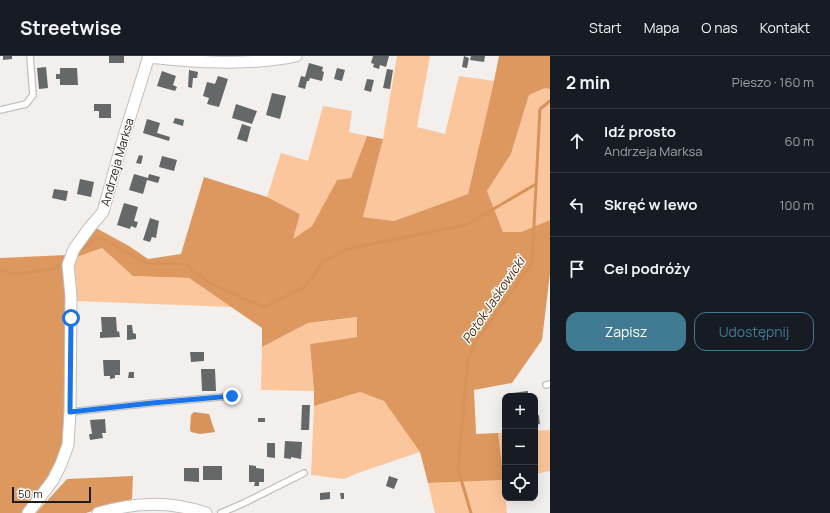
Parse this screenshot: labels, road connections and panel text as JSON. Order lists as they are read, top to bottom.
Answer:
{
  "streets": {
    "street": ["Andrzeja Marksa"]
  },
  "water": ["Potok Jaśkowicki"],
  "scale_bar": "50 m",
  "page": {
    "header": "Streetwise",
    "nav": [
      "Start",
      "Mapa",
      "O nas",
      "Kontakt"
    ],
    "heading": ["2 min", "Pieszo · 160 m"],
    "list": [
      ["Idź prosto", "Andrzeja Marksa", "60 m"],
      ["Skręć w lewo", "100 m"],
      "Cel podróży"
    ],
    "buttons": ["Zapisz", "Udostępnij"],
    "map_buttons": ["+", "−"],
    "scale": "50 m"
  }
}
